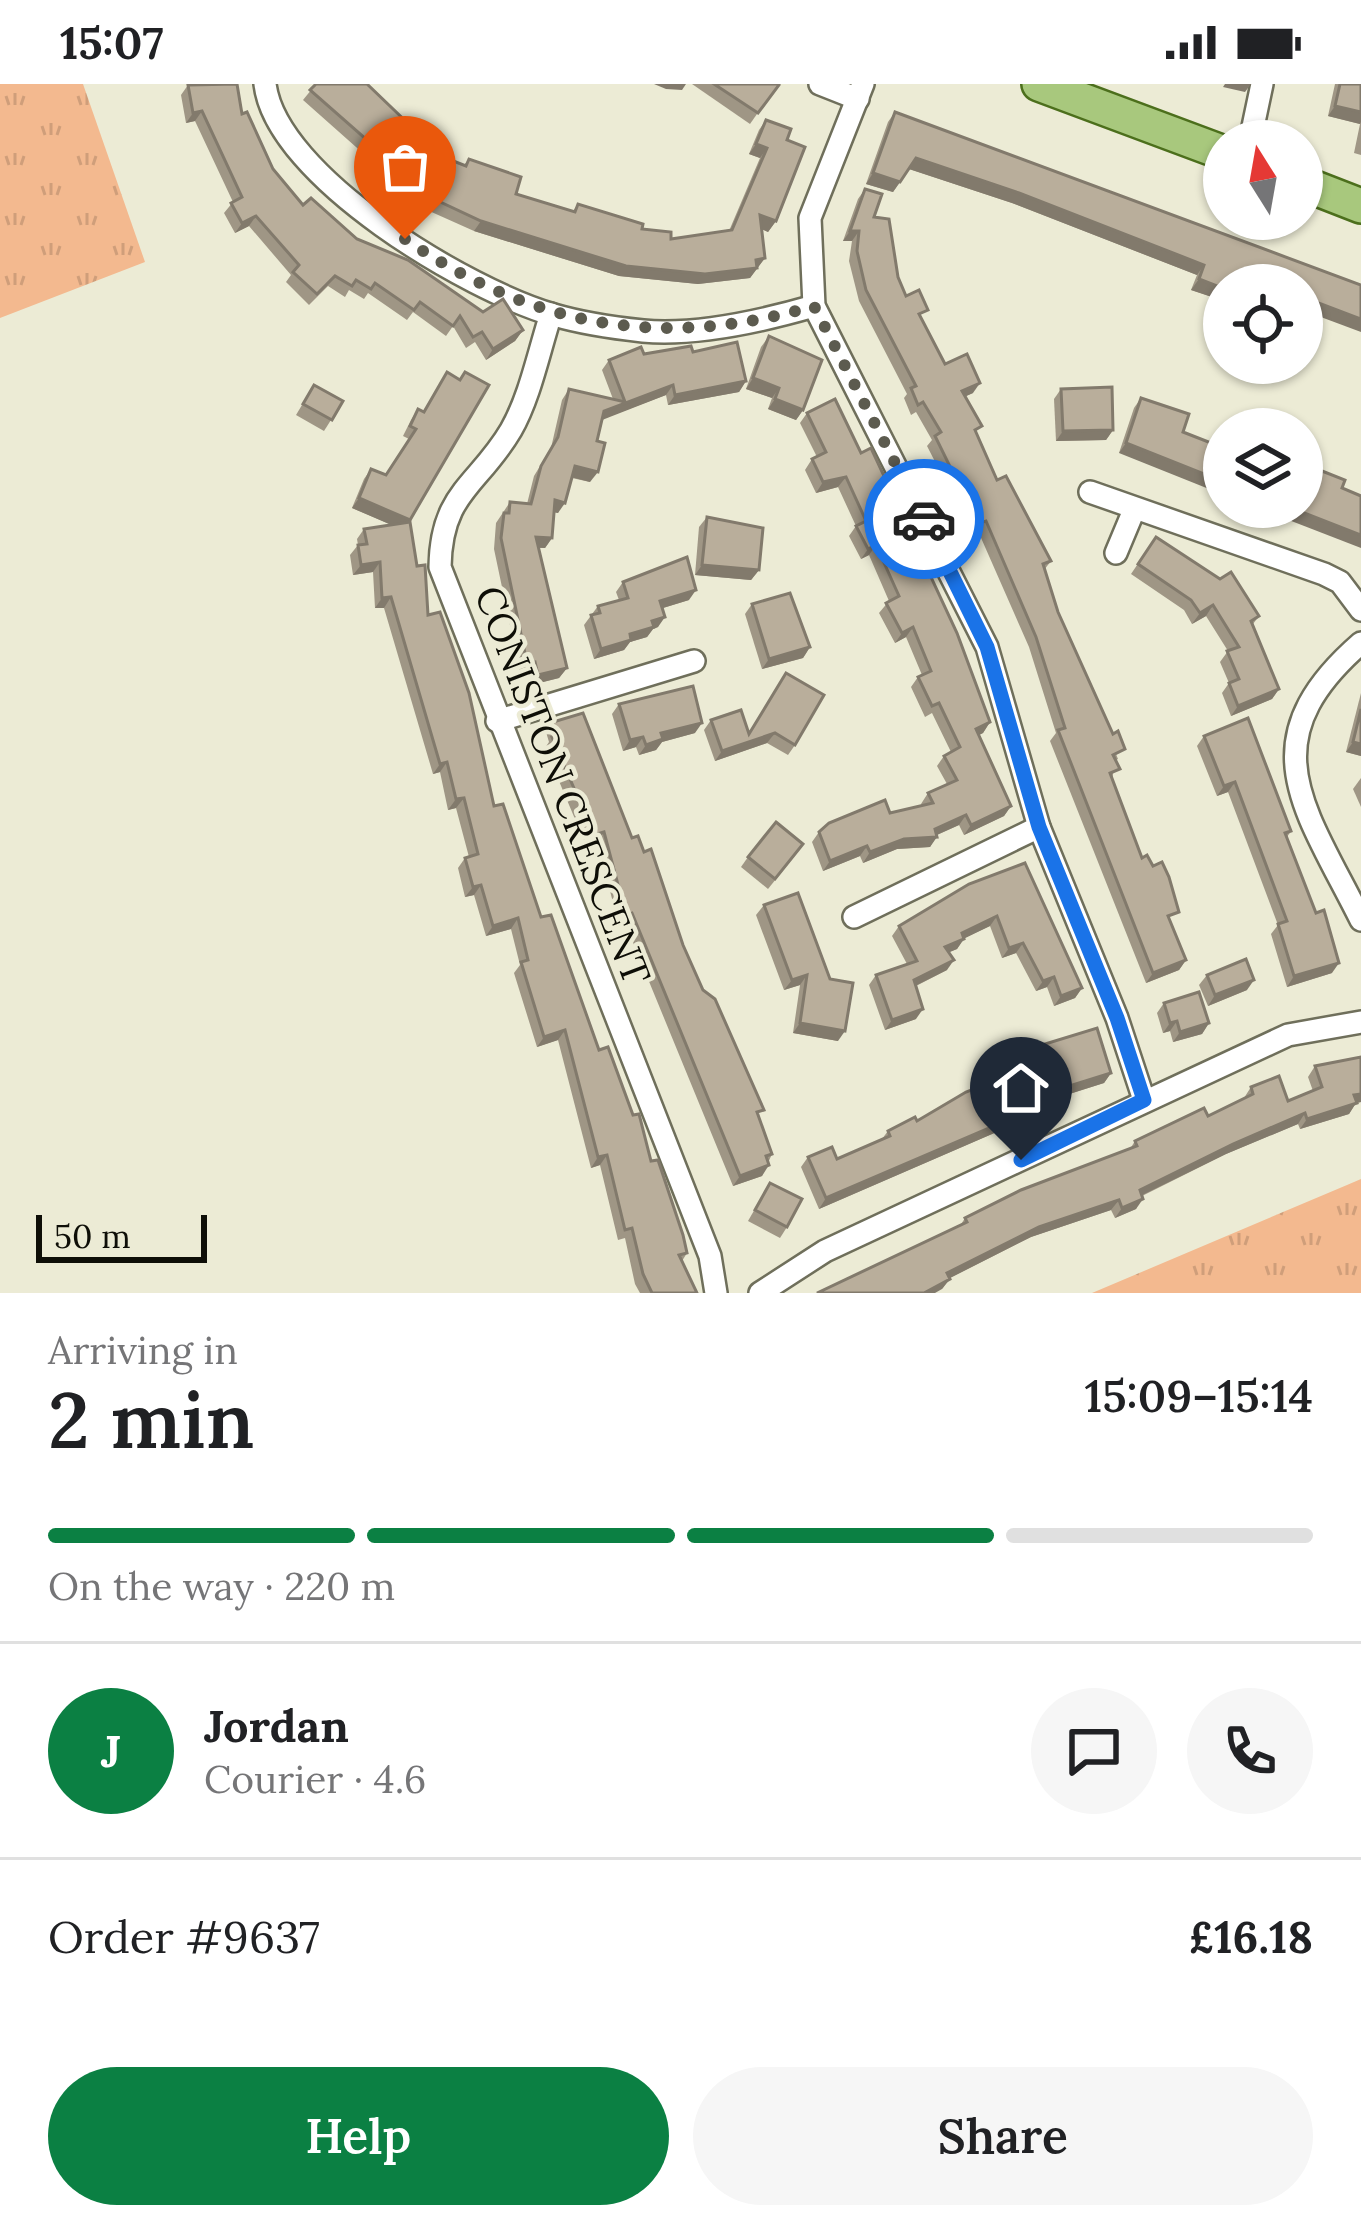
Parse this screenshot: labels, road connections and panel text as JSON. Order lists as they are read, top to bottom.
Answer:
{
  "streets": {
    "street": ["CONISTON CRESCENT"]
  },
  "scale_bar": "50 m",
  "north": "top",
  "page": {
    "status": "15:07",
    "scale": "50 m",
    "heading": ["2 min", "Arriving in", "15:09–15:14"],
    "panel": [
      "Jordan",
      "Courier · 4.6",
      "Order #9637",
      "£16.18"
    ],
    "bar": "On the way · 220 m",
    "round": "J",
    "buttons": ["Help", "Share"]
  }
}
